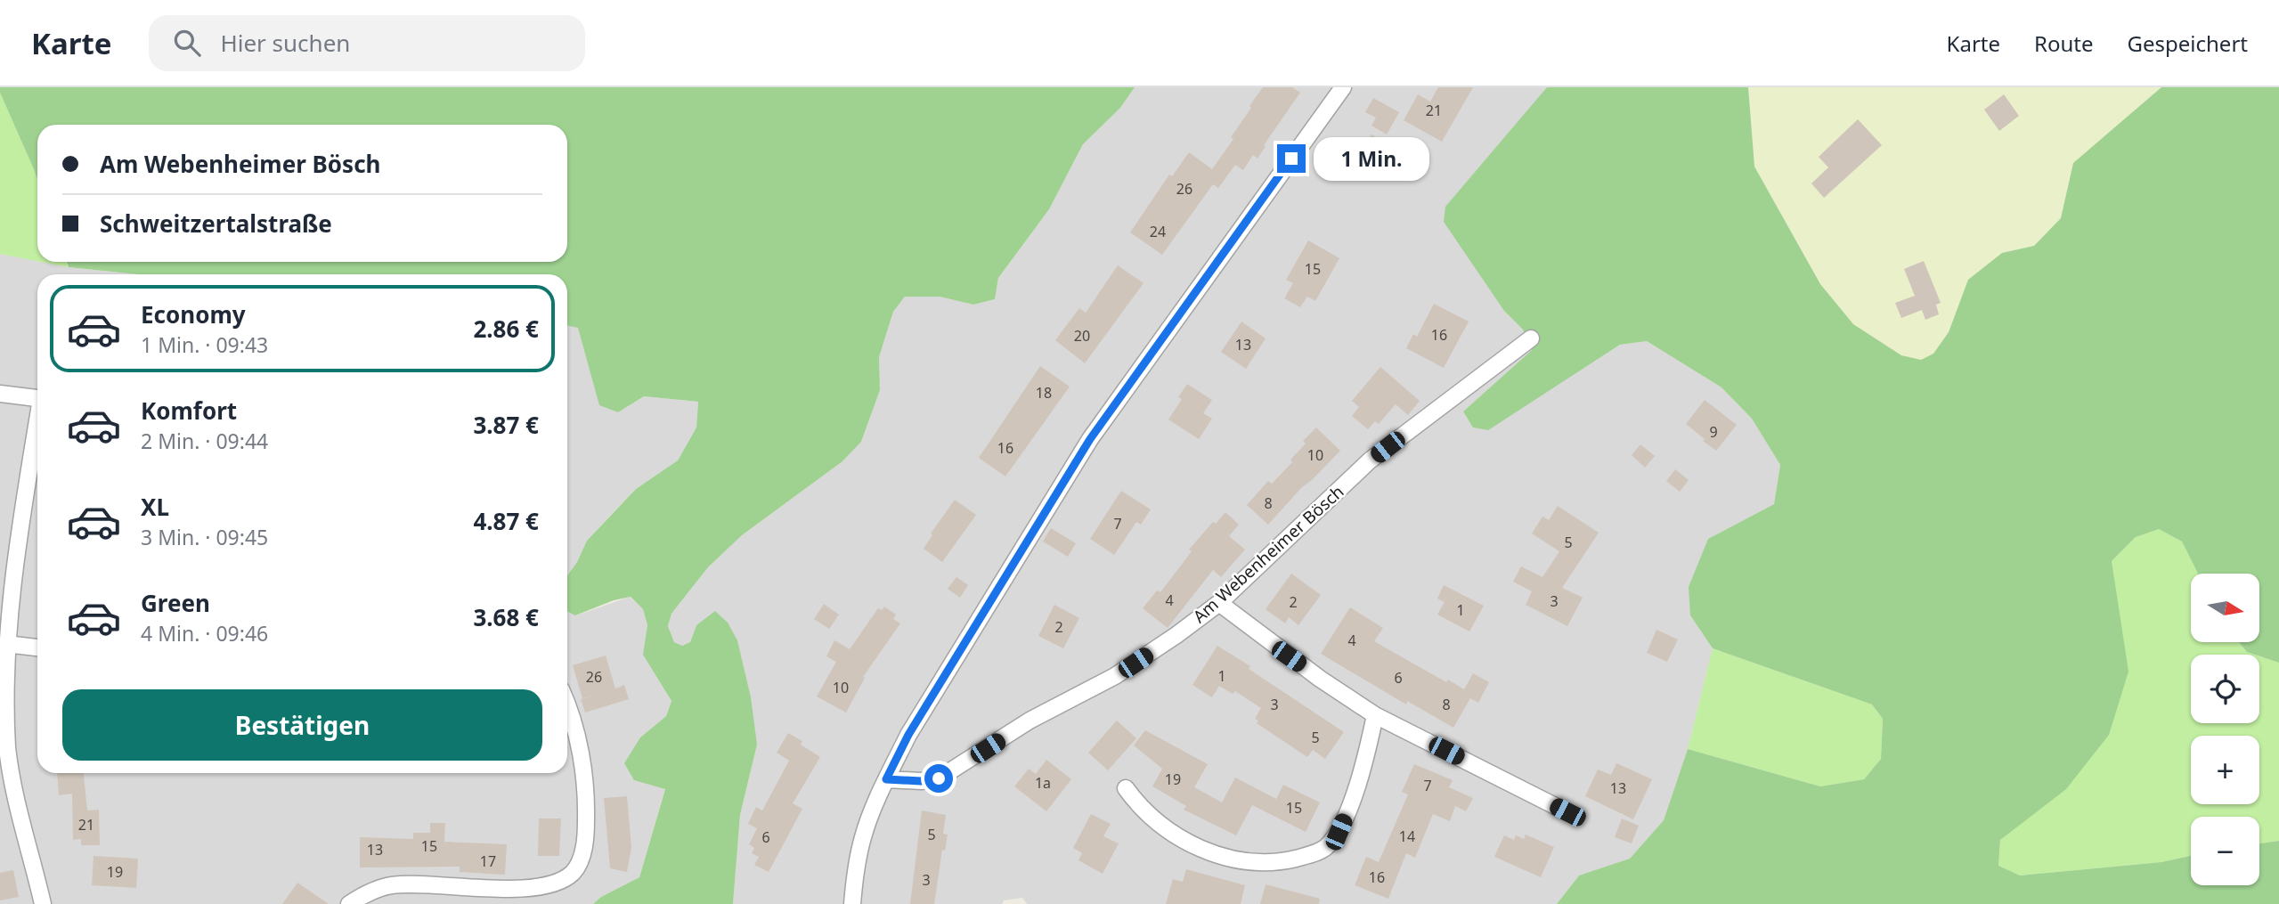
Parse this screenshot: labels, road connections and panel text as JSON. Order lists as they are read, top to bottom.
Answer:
{
  "streets": {
    "street": ["Am Webenheimer Bösch"]
  },
  "house_numbers": [
    "21",
    "26",
    "24",
    "15",
    "16",
    "20",
    "13",
    "18",
    "9",
    "16",
    "10",
    "8",
    "7",
    "5",
    "4",
    "3",
    "2",
    "1",
    "2",
    "4",
    "1",
    "26",
    "6",
    "10",
    "3",
    "8",
    "5",
    "19",
    "1a",
    "7",
    "13",
    "15",
    "21",
    "5",
    "14",
    "6",
    "15",
    "13",
    "17",
    "19",
    "16",
    "3"
  ],
  "north": "right",
  "page": {
    "header": "Karte",
    "search": "Hier suchen",
    "nav": ["Karte", "Route", "Gespeichert"],
    "banner": ["Am Webenheimer Bösch", "Schweitzertalstraße"],
    "bubble": "1 Min.",
    "list": [
      {
        "name": "Economy",
        "note": "1 Min. · 09:43",
        "value": "2.86 €"
      },
      {
        "name": "Komfort",
        "note": "2 Min. · 09:44",
        "value": "3.87 €"
      },
      {
        "name": "XL",
        "note": "3 Min. · 09:45",
        "value": "4.87 €"
      },
      {
        "name": "Green",
        "note": "4 Min. · 09:46",
        "value": "3.68 €"
      }
    ],
    "map_buttons": ["+", "−"],
    "buttons": "Bestätigen"
  }
}
